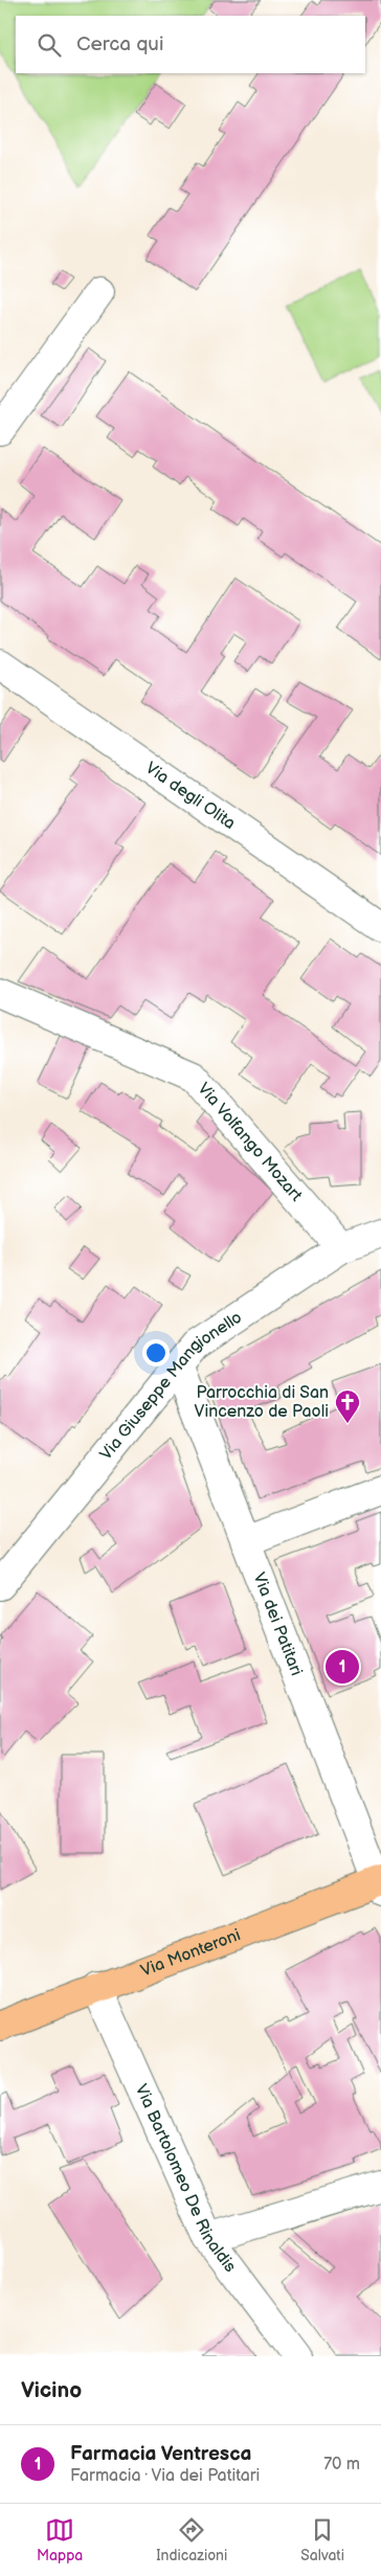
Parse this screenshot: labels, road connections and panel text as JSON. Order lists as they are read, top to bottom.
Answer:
{
  "streets": {
    "main road": ["Via Monteroni"],
    "street": [
      "Via degli Olita",
      "Via Volfango Mozart",
      "Via Giuseppe Mangionello",
      "Via dei Patitari",
      "Via Bartolomeo De Rinaldis"
    ]
  },
  "crossings": [
    ["Via Volfango Mozart", "Via Giuseppe Mangionello"],
    ["Via Giuseppe Mangionello", "Via dei Patitari"],
    ["Via dei Patitari", "Via Monteroni"],
    ["Via Monteroni", "Via Bartolomeo De Rinaldis"]
  ],
  "places": {
    "church": ["Parrocchia di San Vincenzo de Paoli"]
  },
  "page": {
    "search": "Cerca qui",
    "pins": "1",
    "heading": "Vicino",
    "list": [
      {
        "mark": "1",
        "name": "Farmacia Ventresca",
        "note": "Farmacia · Via dei Patitari",
        "value": "70 m"
      }
    ],
    "nav": ["Mappa", "Indicazioni", "Salvati"]
  }
}
